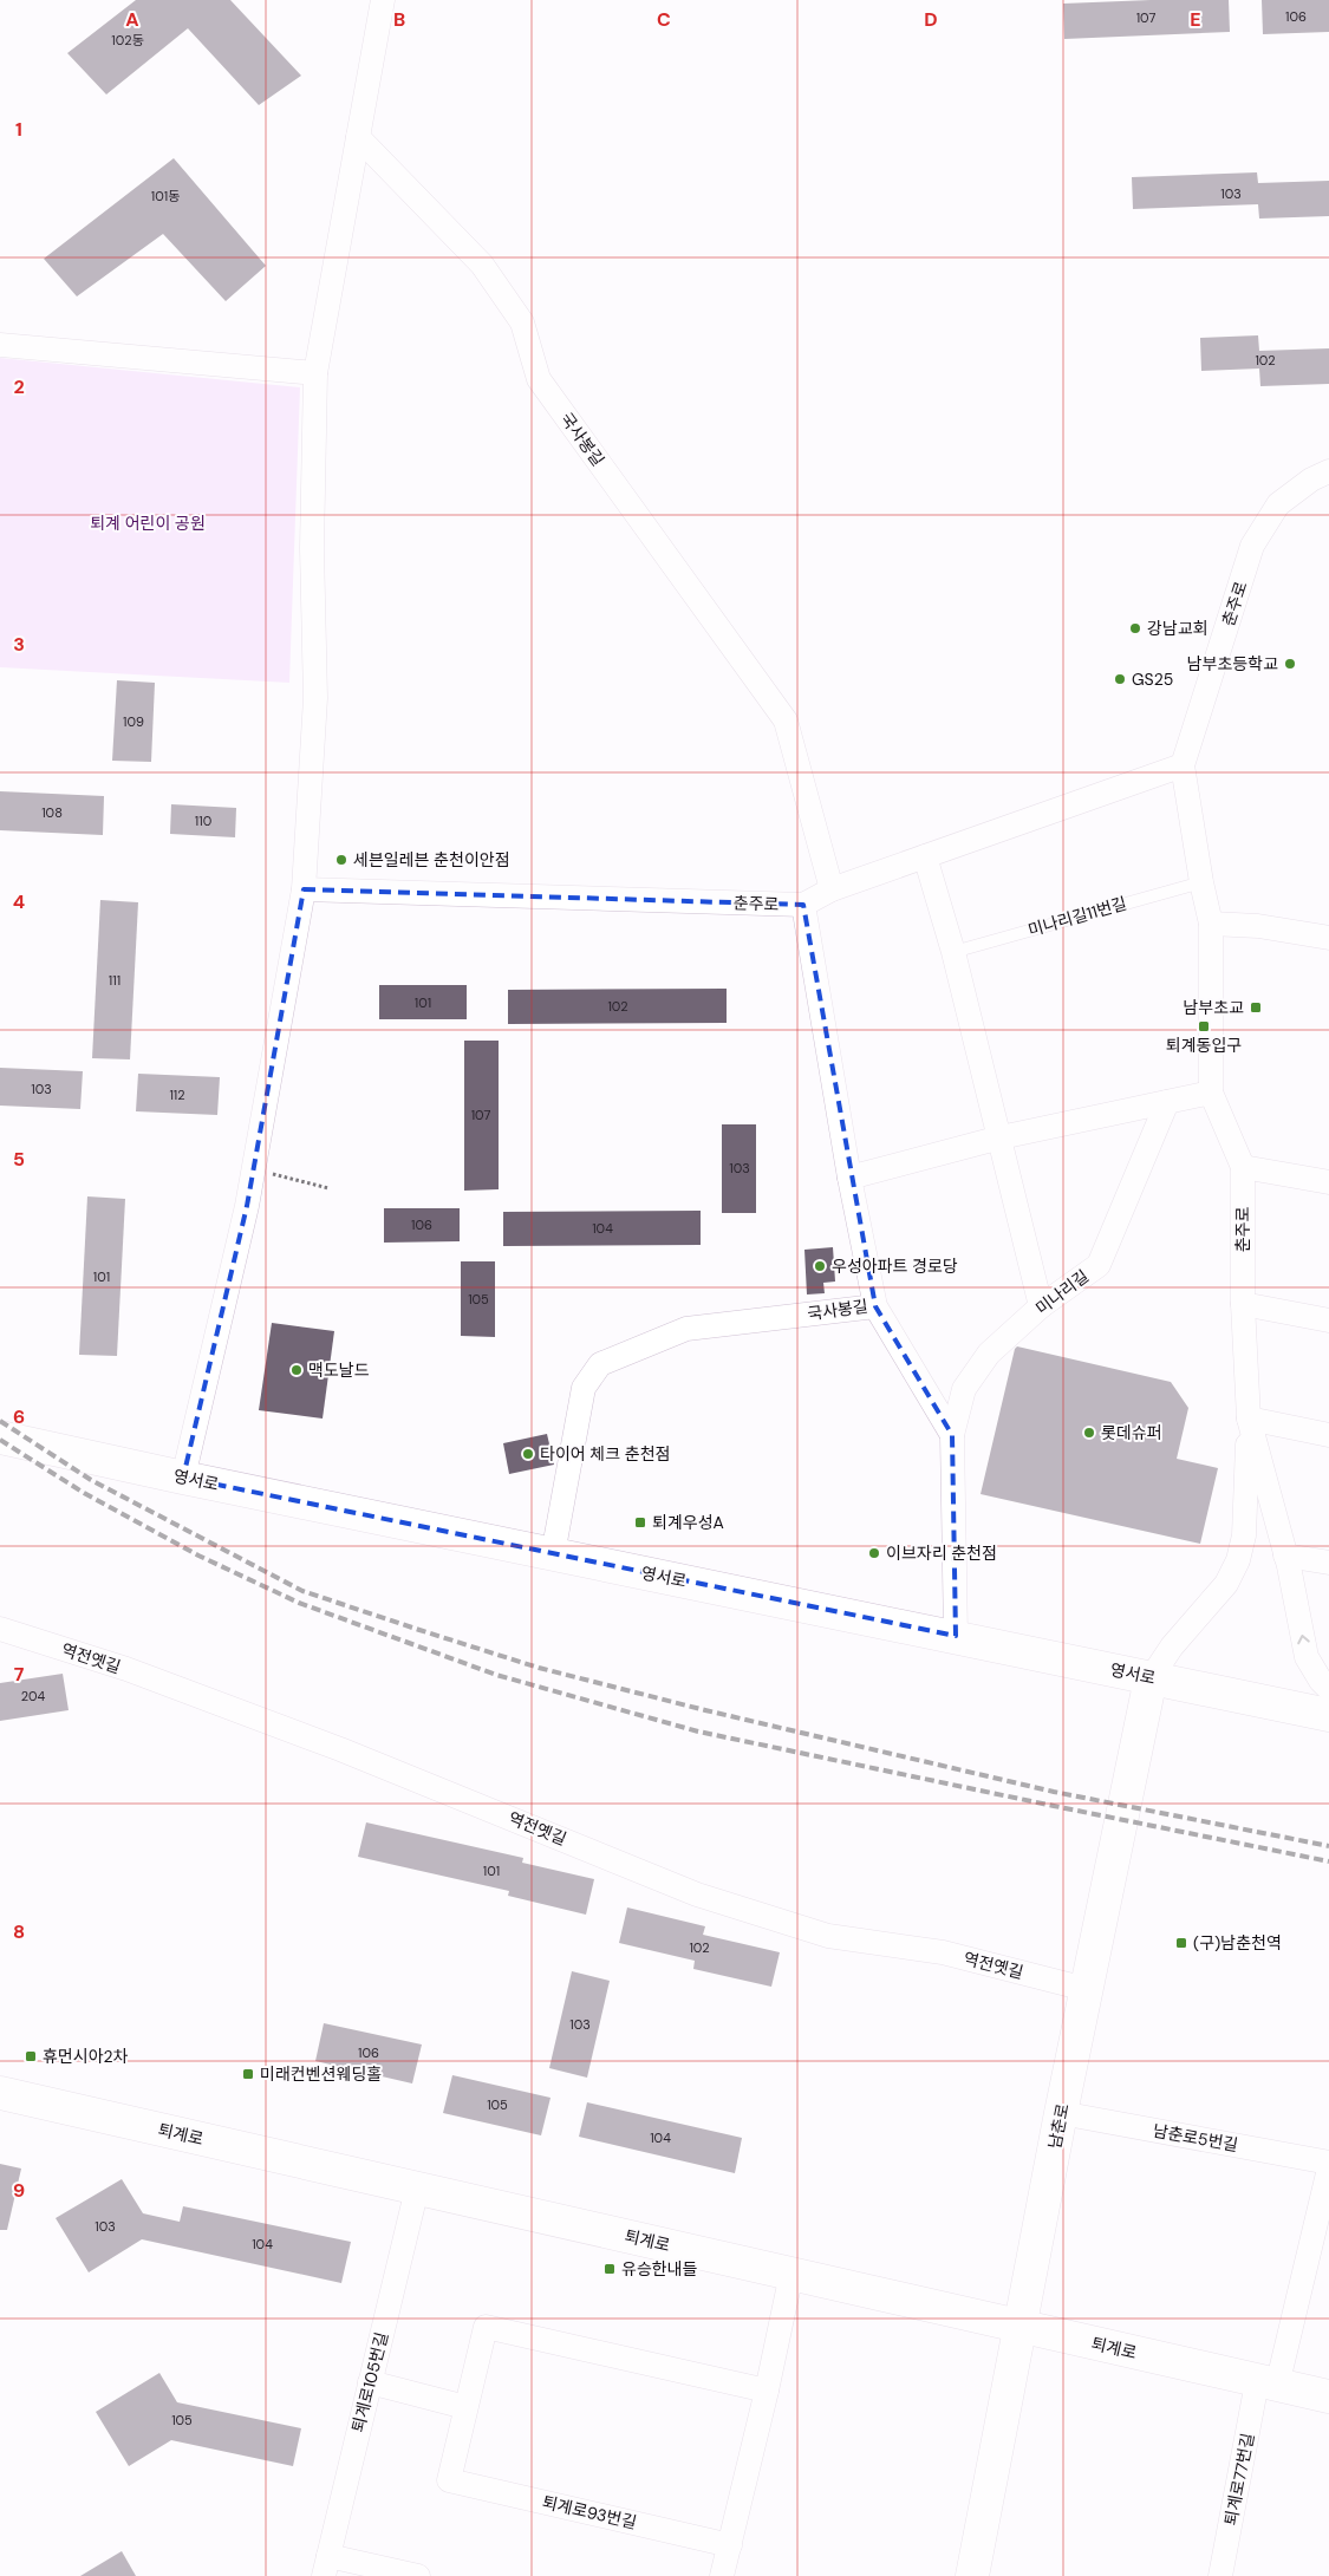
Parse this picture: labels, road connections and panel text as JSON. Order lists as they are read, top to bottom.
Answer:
{
  "streets": {
    "street": [
      "국사봉길",
      "춘주로",
      "미나리길",
      "영서로",
      "역전옛길",
      "남춘로",
      "퇴계로",
      "남춘로5번길",
      "퇴계로105번길",
      "퇴계로77번길",
      "퇴계로93번길"
    ],
    "lane": ["미나리길11번길"]
  },
  "crossings": [
    ["국사봉길", "춘주로"],
    ["국사봉길", "영서로"],
    ["춘주로", "미나리길11번길"],
    ["미나리길", "영서로"],
    ["영서로", "남춘로"],
    ["역전옛길", "남춘로"],
    ["남춘로", "퇴계로"],
    ["남춘로", "남춘로5번길"],
    ["퇴계로", "퇴계로105번길"],
    ["퇴계로", "퇴계로77번길"]
  ],
  "parks": ["퇴계 어린이 공원"],
  "places": {
    "other": [
      "강남교회",
      "남부초등학교",
      "GS25",
      "세븐일레븐 춘천이안점",
      "우성아파트 경로당",
      "맥도날드",
      "롯데슈퍼",
      "타이어 체크 춘천점",
      "이브자리 춘천점"
    ],
    "transit": [
      "남부초교",
      "퇴계동입구",
      "퇴계우성A",
      "(구)남춘천역",
      "휴먼시아2차",
      "미래컨벤션웨딩홀",
      "유승한내들"
    ]
  },
  "house_numbers": [
    "106",
    "107",
    "102동",
    "103",
    "101동",
    "102",
    "109",
    "108",
    "110",
    "111",
    "101",
    "102",
    "103",
    "112",
    "107",
    "103",
    "106",
    "104",
    "101",
    "105",
    "204",
    "101",
    "102",
    "103",
    "106",
    "105",
    "104",
    "103",
    "104",
    "105"
  ],
  "grid": {
    "columns": [
      "A",
      "B",
      "C",
      "D",
      "E"
    ],
    "rows": [
      "1",
      "2",
      "3",
      "4",
      "5",
      "6",
      "7",
      "8",
      "9"
    ]
  }
}
